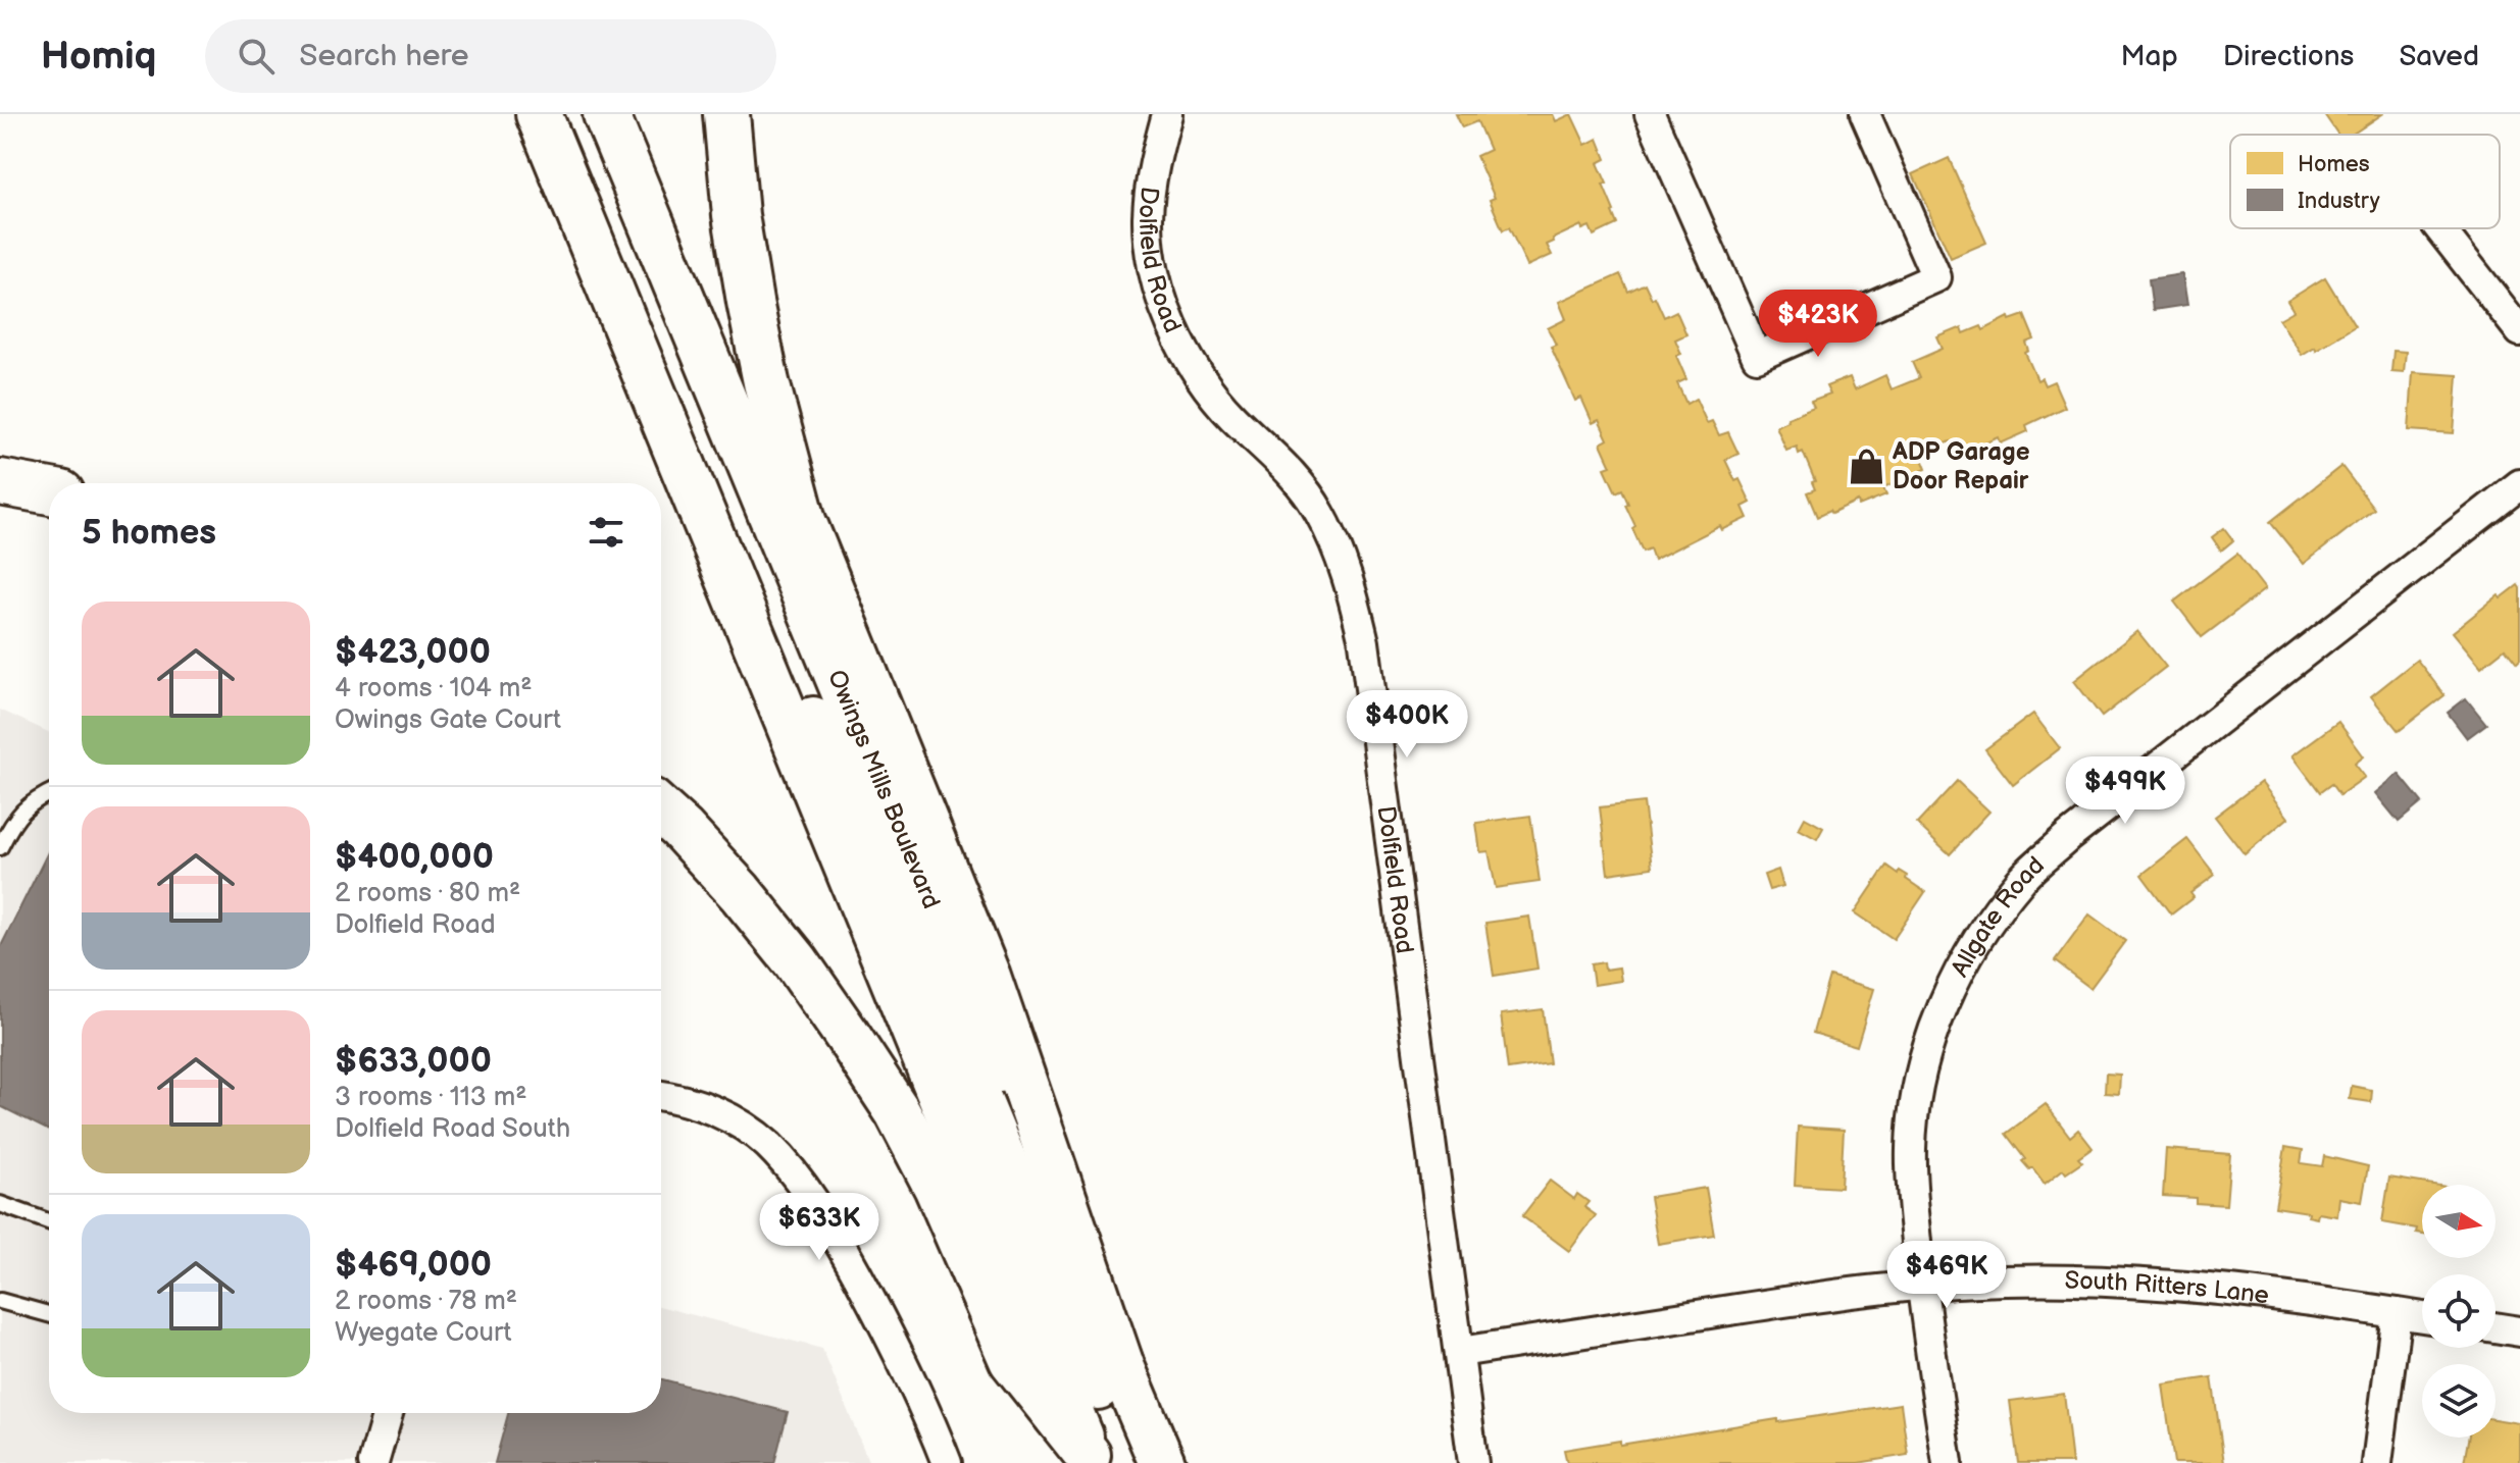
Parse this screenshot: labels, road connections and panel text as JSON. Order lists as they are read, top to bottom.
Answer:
{
  "streets": {
    "main road": ["Owings Mills Boulevard"],
    "street": ["Dolfield Road", "Allgate Road", "South Ritters Lane"]
  },
  "crossings": [
    ["Dolfield Road", "South Ritters Lane"],
    ["Allgate Road", "South Ritters Lane"]
  ],
  "places": {
    "shop": ["ADP Garage Door Repair"]
  },
  "legend": ["Homes", "Industry"],
  "north": "right",
  "page": {
    "header": "Homiq",
    "search": "Search here",
    "nav": ["Map", "Directions", "Saved"],
    "price": [
      "$423K",
      "$400K",
      "$499K",
      "$633K",
      "$469K"
    ],
    "heading": "5 homes",
    "list": [
      {
        "name": "$423,000",
        "note": "4 rooms · 104 m² · Owings Gate Court"
      },
      {
        "name": "$400,000",
        "note": "2 rooms · 80 m² · Dolfield Road"
      },
      {
        "name": "$633,000",
        "note": "3 rooms · 113 m² · Dolfield Road South"
      },
      {
        "name": "$469,000",
        "note": "2 rooms · 78 m² · Wyegate Court"
      }
    ]
  }
}
